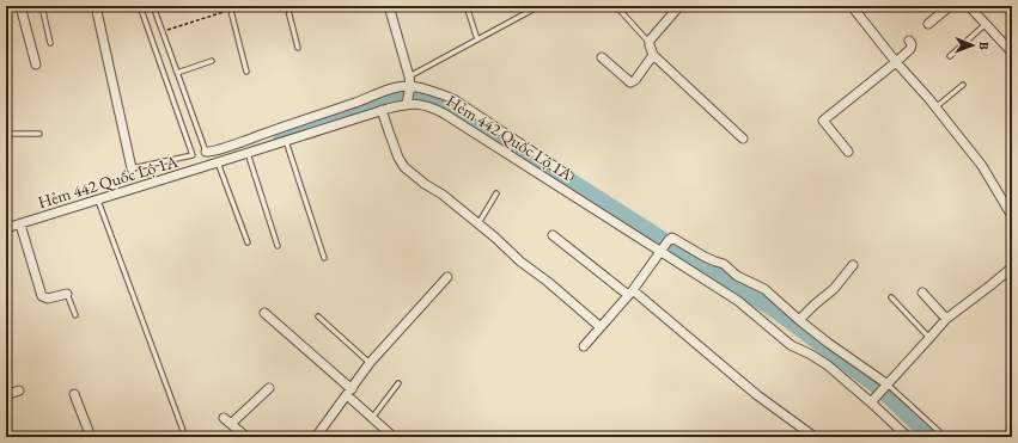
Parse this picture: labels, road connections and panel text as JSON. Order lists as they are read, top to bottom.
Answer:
{
  "streets": {
    "street": ["Hẻm 442 Quốc Lộ 1A"]
  },
  "north": "right"
}
